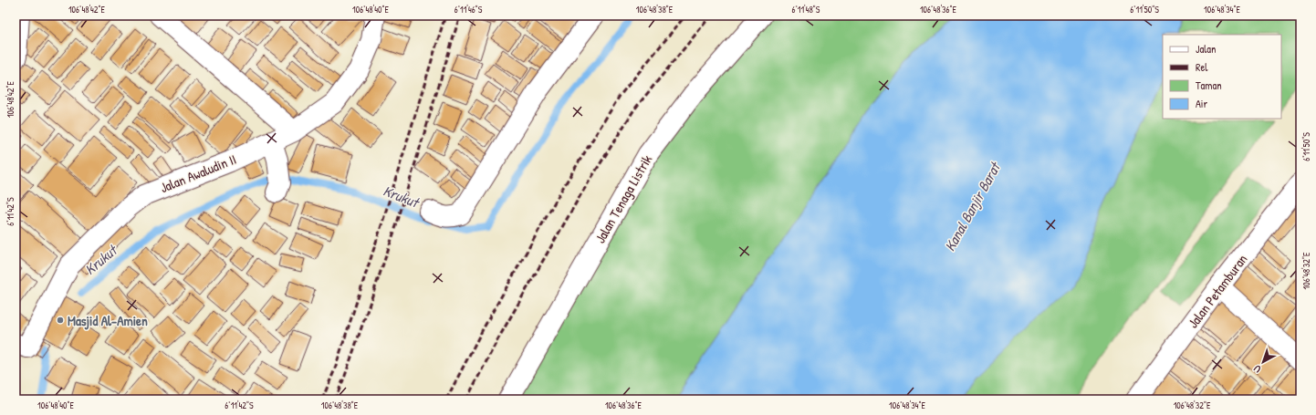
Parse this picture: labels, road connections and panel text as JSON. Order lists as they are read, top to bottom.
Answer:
{
  "streets": {
    "street": ["Jalan Awaludin II", "Jalan Tenaga Listrik", "Jalan Petamburan"]
  },
  "water": ["Krukut", "Kanal Banjir Barat"],
  "places": ["Masjid Al-Amien"],
  "legend": [
    "Jalan",
    "Rel",
    "Taman",
    "Air"
  ],
  "north": "bottom left",
  "coordinates": [
    "106°48'42\"E",
    "106°48'40\"E",
    "6°11'46\"S",
    "106°48'38\"E",
    "6°11'48\"S",
    "106°48'36\"E",
    "6°11'50\"S",
    "106°48'34\"E",
    "6°11'42\"S",
    "106°48'32\"E"
  ]
}
